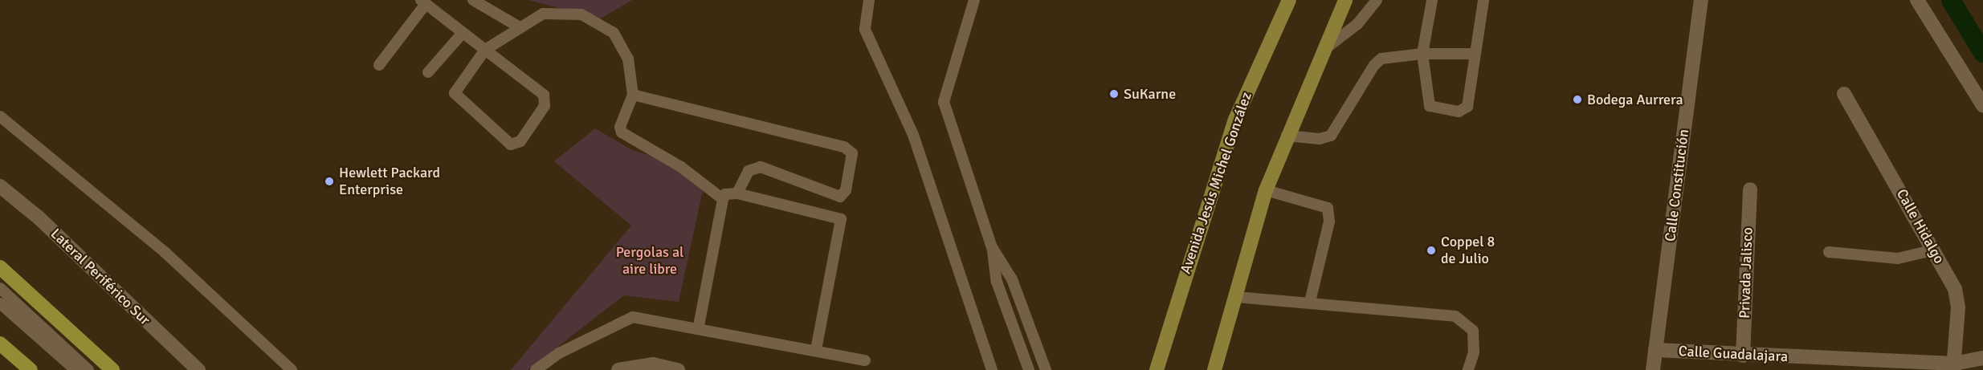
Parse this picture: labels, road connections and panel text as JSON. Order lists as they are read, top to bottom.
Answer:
{
  "streets": {
    "main road": ["Avenida Jesús Michel González"],
    "street": [
      "Calle Constitución",
      "Calle Hidalgo",
      "Privada Jalisco",
      "Lateral Periférico Sur",
      "Calle Guadalajara"
    ]
  },
  "crossings": [
    ["Calle Constitución", "Calle Guadalajara"],
    ["Calle Hidalgo", "Calle Guadalajara"],
    ["Privada Jalisco", "Calle Guadalajara"]
  ],
  "parks": ["Pergolas al aire libre"],
  "places": [
    "SuKarne",
    "Bodega Aurrera",
    "Hewlett Packard Enterprise",
    "Coppel 8 de Julio"
  ]
}
